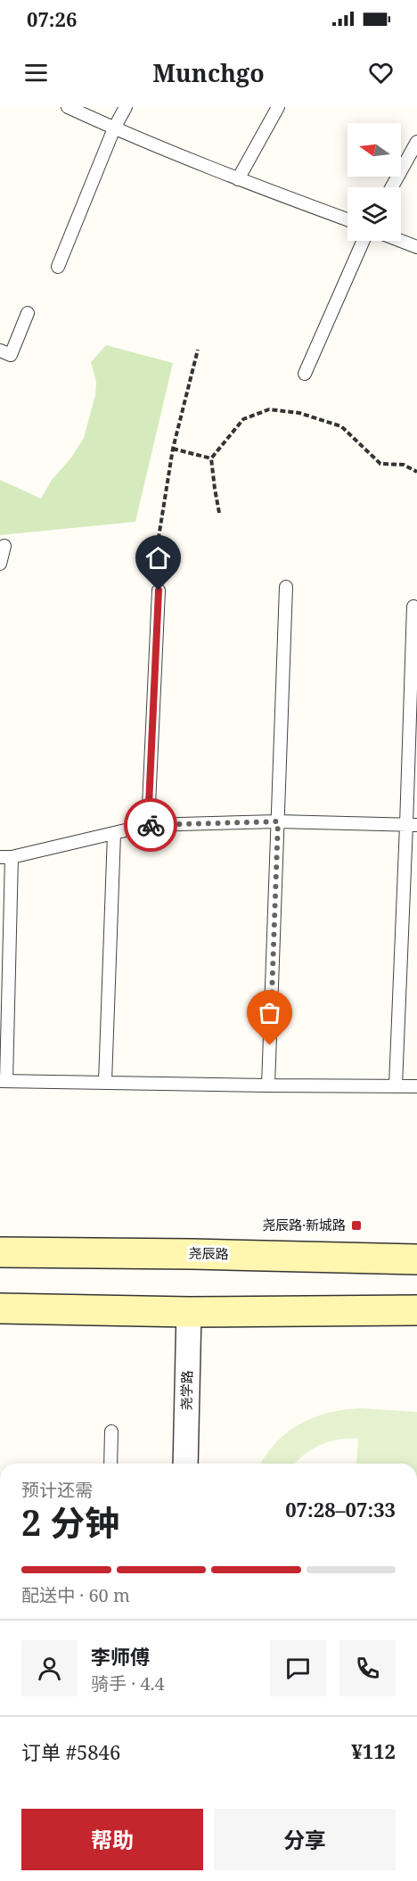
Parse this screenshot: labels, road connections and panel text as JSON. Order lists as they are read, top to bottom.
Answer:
{
  "streets": {
    "main road": ["尧辰路"],
    "street": ["尧学路"]
  },
  "places": {
    "transit": ["尧辰路·新城路"]
  },
  "north": "left",
  "page": {
    "status": "07:26",
    "header": "Munchgo",
    "heading": ["2 分钟", "预计还需", "07:28–07:33"],
    "panel": [
      "李师傅",
      "骑手 · 4.4",
      "订单 #5846",
      "¥112"
    ],
    "bar": "配送中 · 60 m",
    "buttons": ["帮助", "分享"]
  }
}
